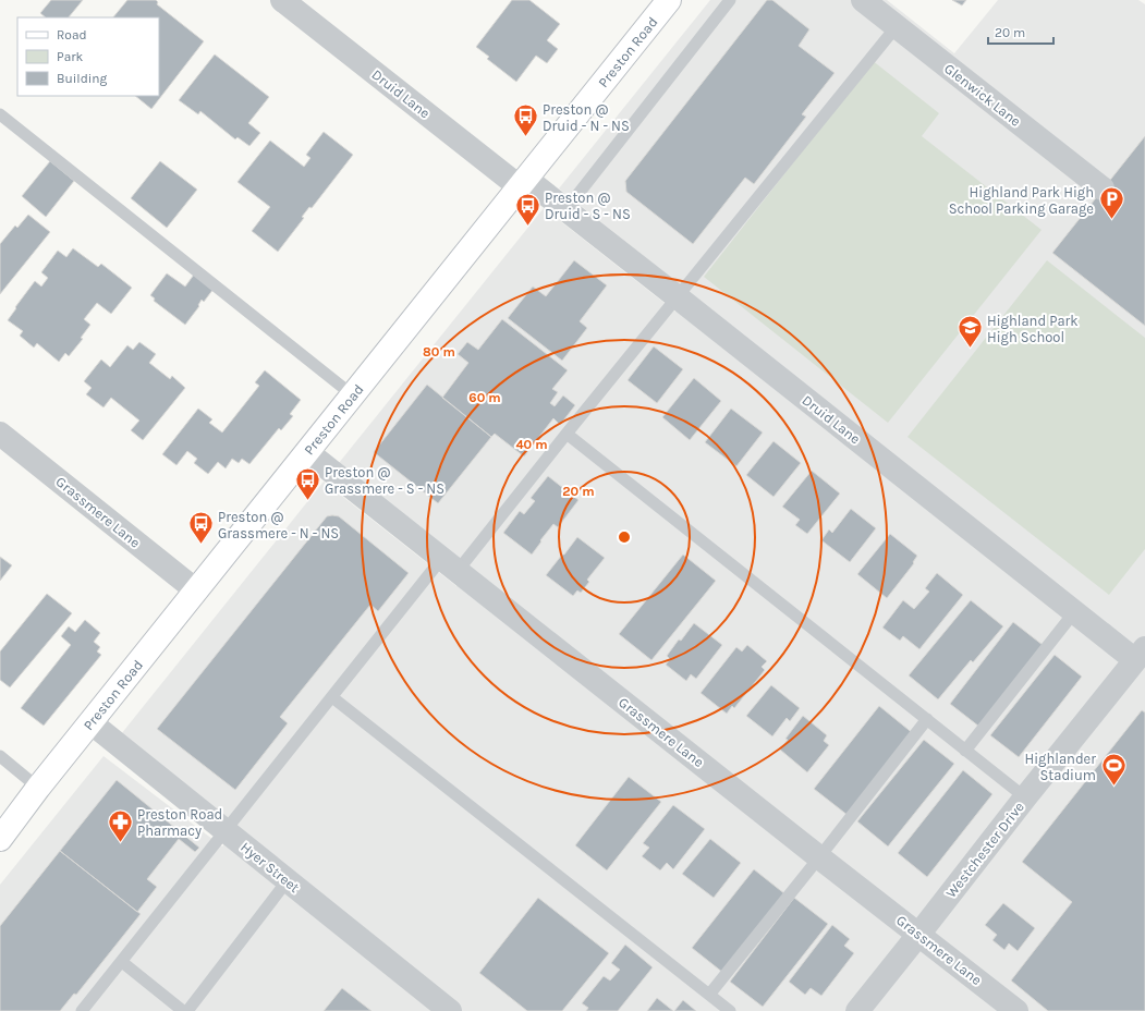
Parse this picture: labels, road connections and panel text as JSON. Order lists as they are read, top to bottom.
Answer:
{
  "streets": {
    "main road": ["Preston Road"],
    "street": [
      "Druid Lane",
      "Glenwick Lane",
      "Grassmere Lane",
      "Westchester Drive",
      "Hyer Street"
    ]
  },
  "crossings": [
    ["Preston Road", "Druid Lane"],
    ["Preston Road", "Grassmere Lane"],
    ["Preston Road", "Hyer Street"],
    ["Druid Lane", "Westchester Drive"],
    ["Grassmere Lane", "Westchester Drive"]
  ],
  "places": {
    "bus stop": [
      "Preston @ Druid - N - NS",
      "Preston @ Druid - S - NS",
      "Preston @ Grassmere - S - NS",
      "Preston @ Grassmere - N - NS"
    ],
    "parking": ["Highland Park High School Parking Garage"],
    "school or university": ["Highland Park High School"],
    "sports": ["Highlander Stadium"],
    "pharmacy": ["Preston Road Pharmacy"]
  },
  "legend": ["Road", "Park", "Building"],
  "scale_bar": "20 m",
  "rings": [
    "80 m",
    "60 m",
    "40 m",
    "20 m"
  ]
}
